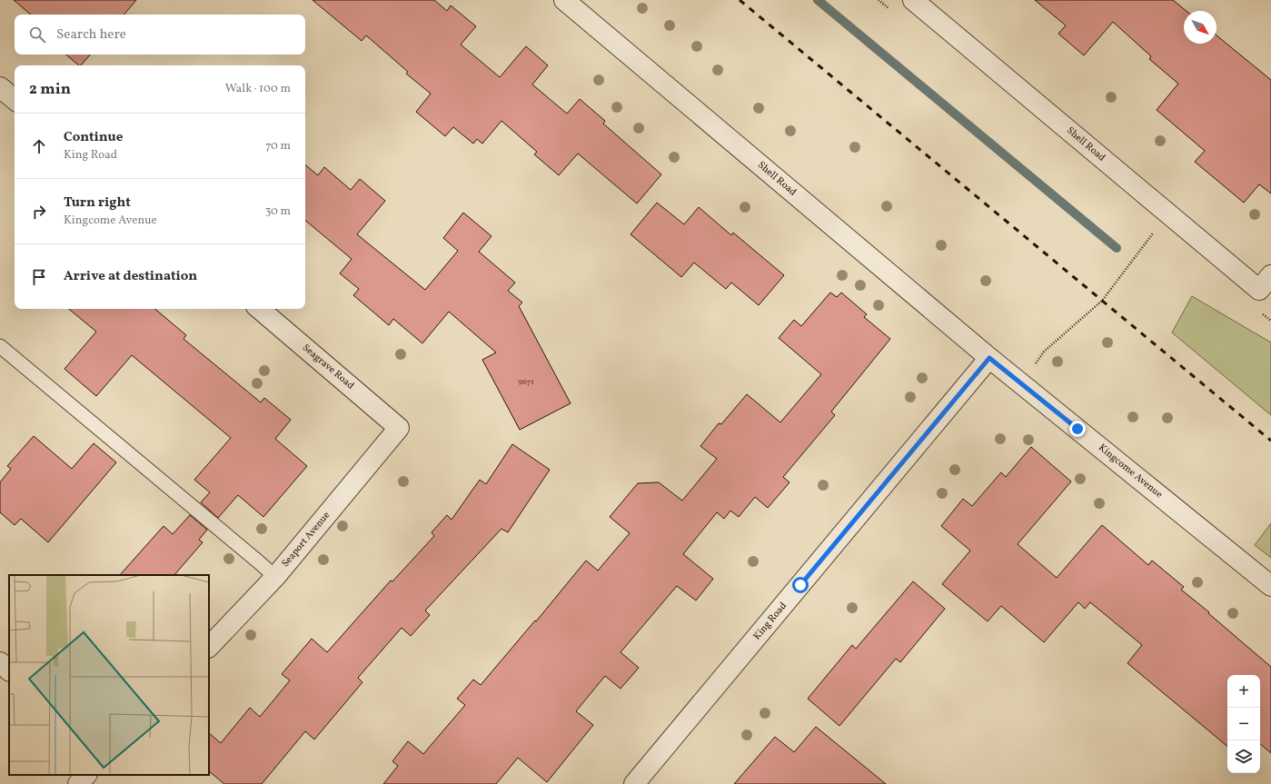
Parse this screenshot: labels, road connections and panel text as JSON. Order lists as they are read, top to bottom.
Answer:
{
  "streets": {
    "street": [
      "Shell Road",
      "Seagrave Road",
      "Kingcome Avenue",
      "Seaport Avenue",
      "King Road"
    ]
  },
  "crossings": [
    ["Shell Road", "Kingcome Avenue"],
    ["Shell Road", "King Road"],
    ["Seagrave Road", "Seaport Avenue"],
    ["Kingcome Avenue", "King Road"]
  ],
  "house_numbers": ["9671"],
  "north": "bottom right",
  "page": {
    "search": "Search here",
    "heading": ["2 min", "Walk · 100 m"],
    "list": [
      ["Continue", "King Road", "70 m"],
      ["Turn right", "Kingcome Avenue", "30 m"],
      "Arrive at destination"
    ],
    "map_buttons": ["+", "−"]
  }
}
